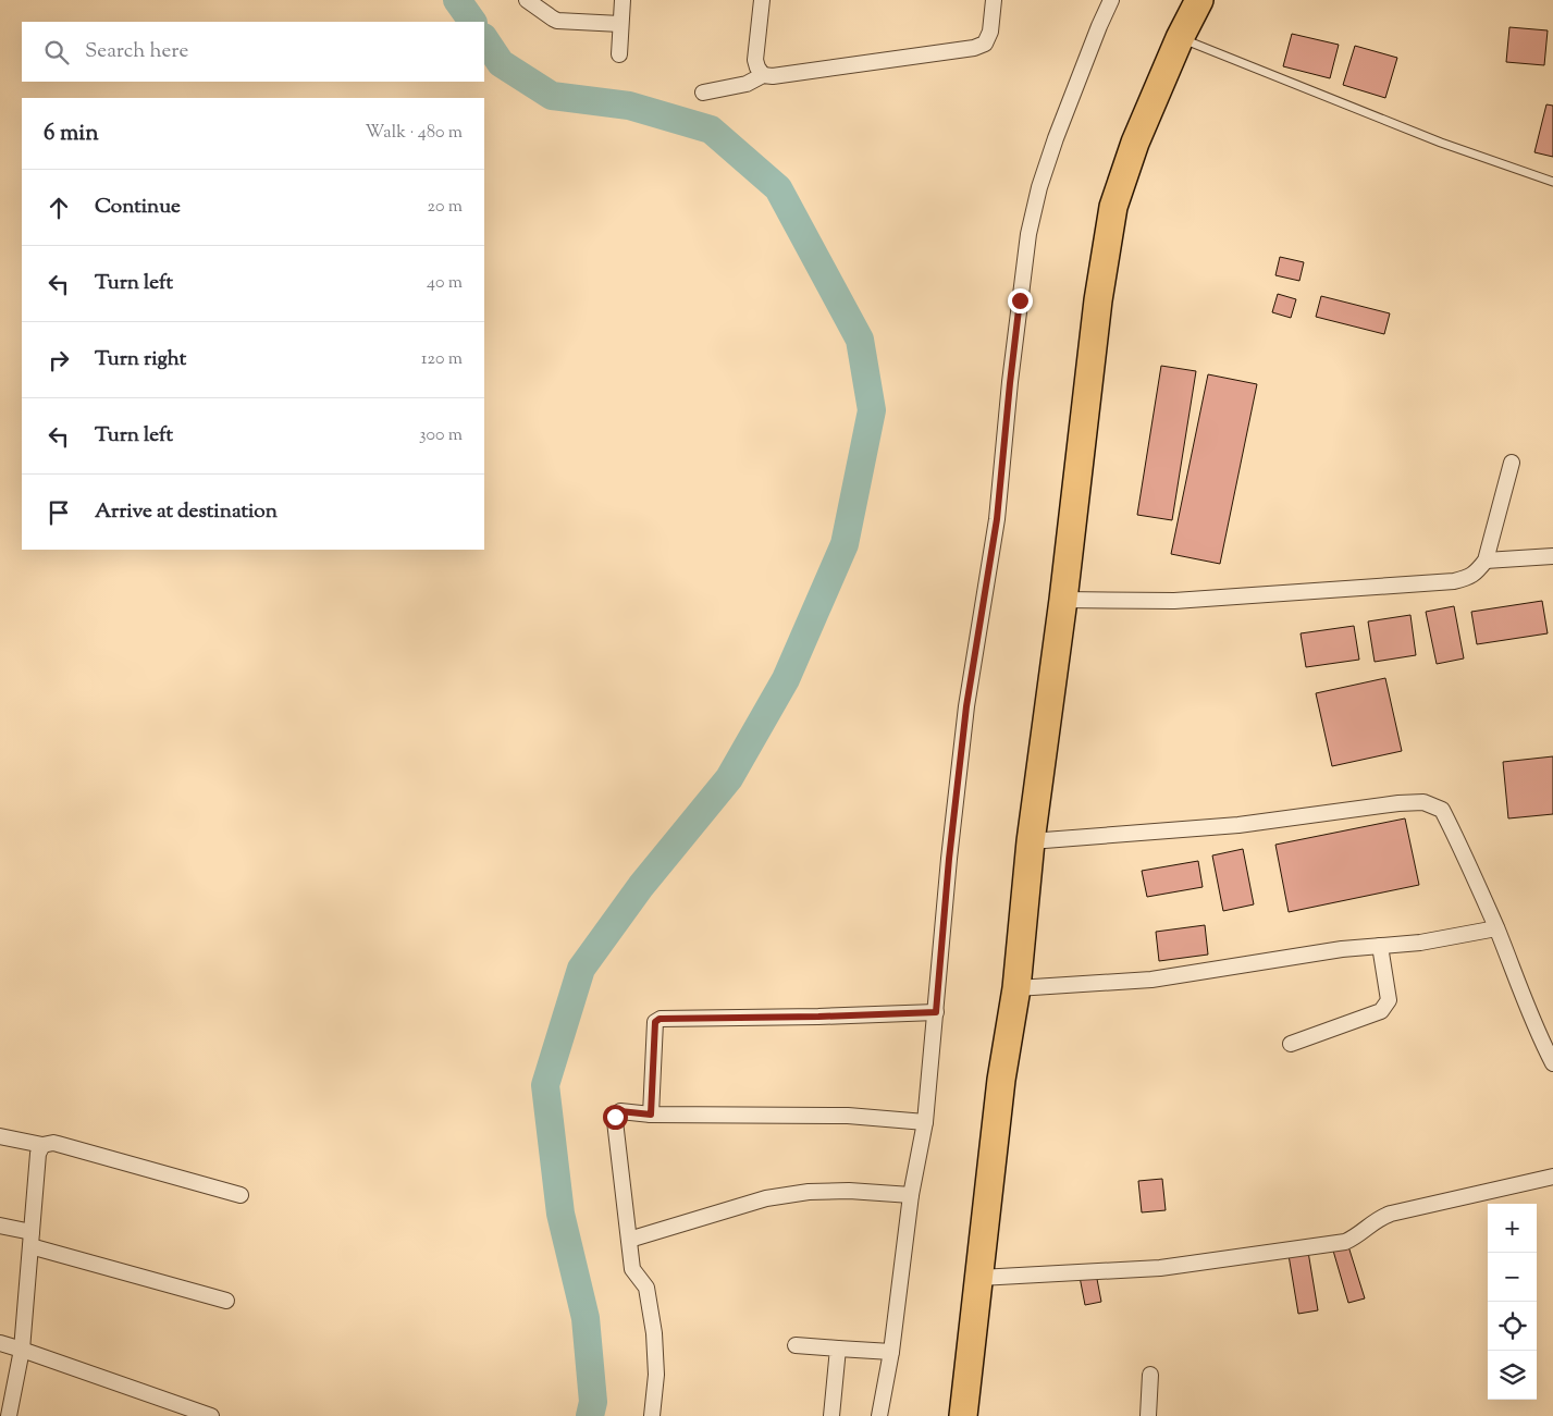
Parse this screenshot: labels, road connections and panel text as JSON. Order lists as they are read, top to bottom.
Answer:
{
  "page": {
    "search": "Search here",
    "heading": ["6 min", "Walk · 480 m"],
    "list": [
      ["Continue", "20 m"],
      ["Turn left", "40 m"],
      ["Turn right", "120 m"],
      ["Turn left", "300 m"],
      "Arrive at destination"
    ],
    "map_buttons": ["+", "−"]
  }
}
